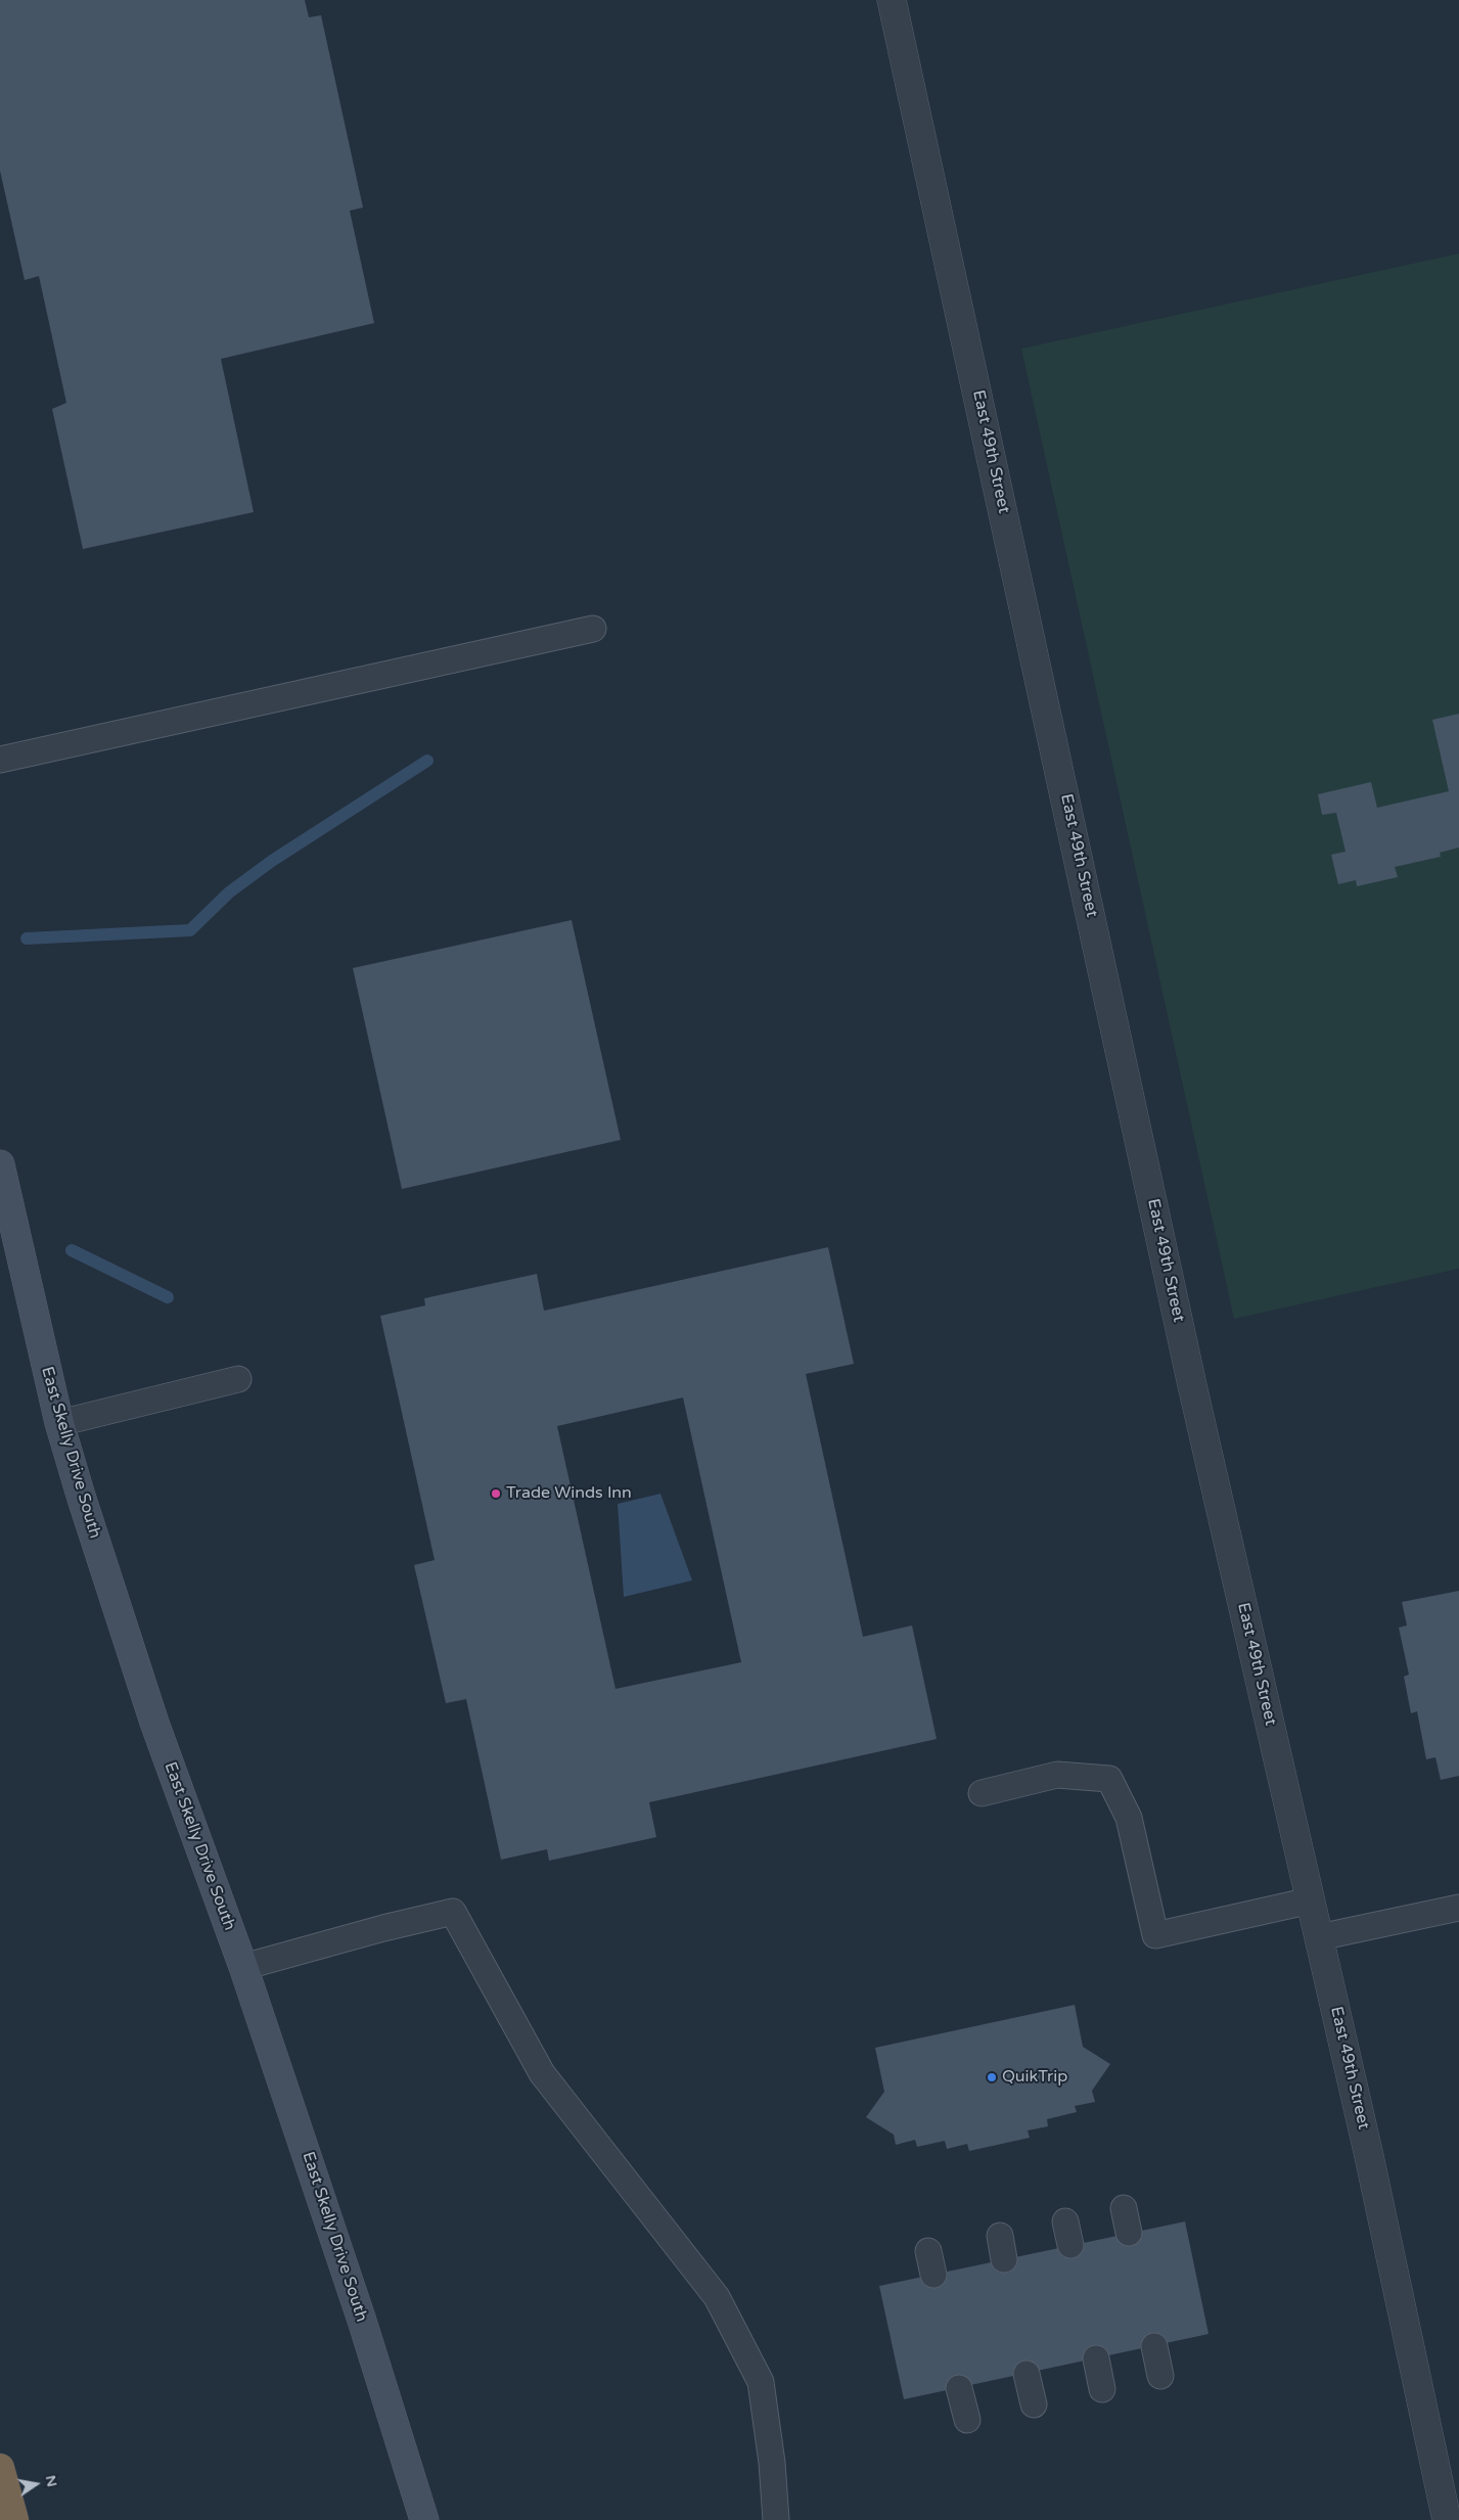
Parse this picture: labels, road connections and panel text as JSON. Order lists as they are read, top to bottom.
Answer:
{
  "streets": {
    "main road": ["East Skelly Drive South"],
    "street": ["East 49th Street"]
  },
  "places": ["Trade Winds Inn", "QuikTrip"],
  "north": "right"
}
